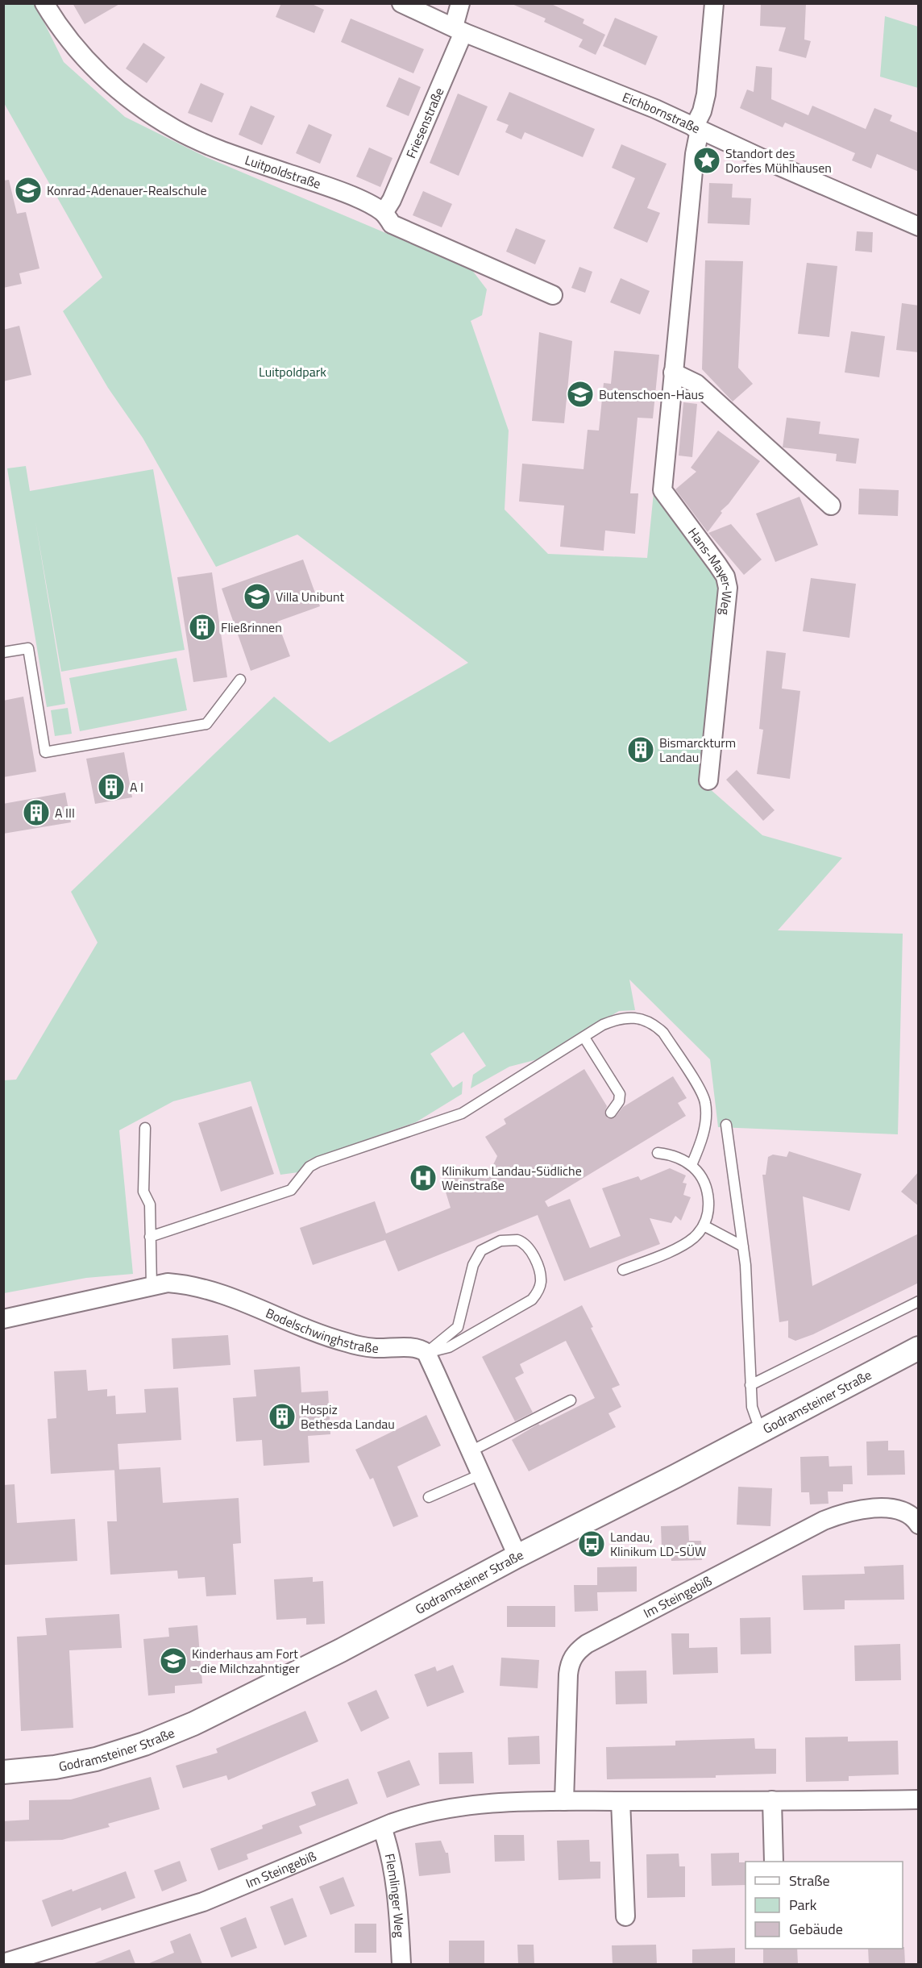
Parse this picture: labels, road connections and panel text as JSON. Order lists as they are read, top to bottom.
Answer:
{
  "streets": {
    "street": [
      "Eichbornstraße",
      "Friesenstraße",
      "Luitpoldstraße",
      "Hans-Mayer-Weg",
      "Bodelschwinghstraße",
      "Godramsteiner Straße",
      "Im Steingebiß",
      "Flemlinger Weg"
    ]
  },
  "crossings": [
    ["Eichbornstraße", "Friesenstraße"],
    ["Eichbornstraße", "Hans-Mayer-Weg"],
    ["Friesenstraße", "Luitpoldstraße"],
    ["Im Steingebiß", "Flemlinger Weg"]
  ],
  "parks": ["Luitpoldpark"],
  "places": {
    "place": ["Standort des Dorfes Mühlhausen"],
    "school or university": [
      "Konrad-Adenauer-Realschule",
      "Butenschoen-Haus",
      "Villa Unibunt",
      "Kinderhaus am Fort - die Milchzahntiger"
    ],
    "building": [
      "Fließrinnen",
      "Bismarckturm Landau",
      "A I",
      "A III",
      "Hospiz Bethesda Landau"
    ],
    "hospital": ["Klinikum Landau-Südliche Weinstraße"],
    "bus stop": ["Landau, Klinikum LD-SÜW"]
  },
  "legend": ["Straße", "Park", "Gebäude"]
}
